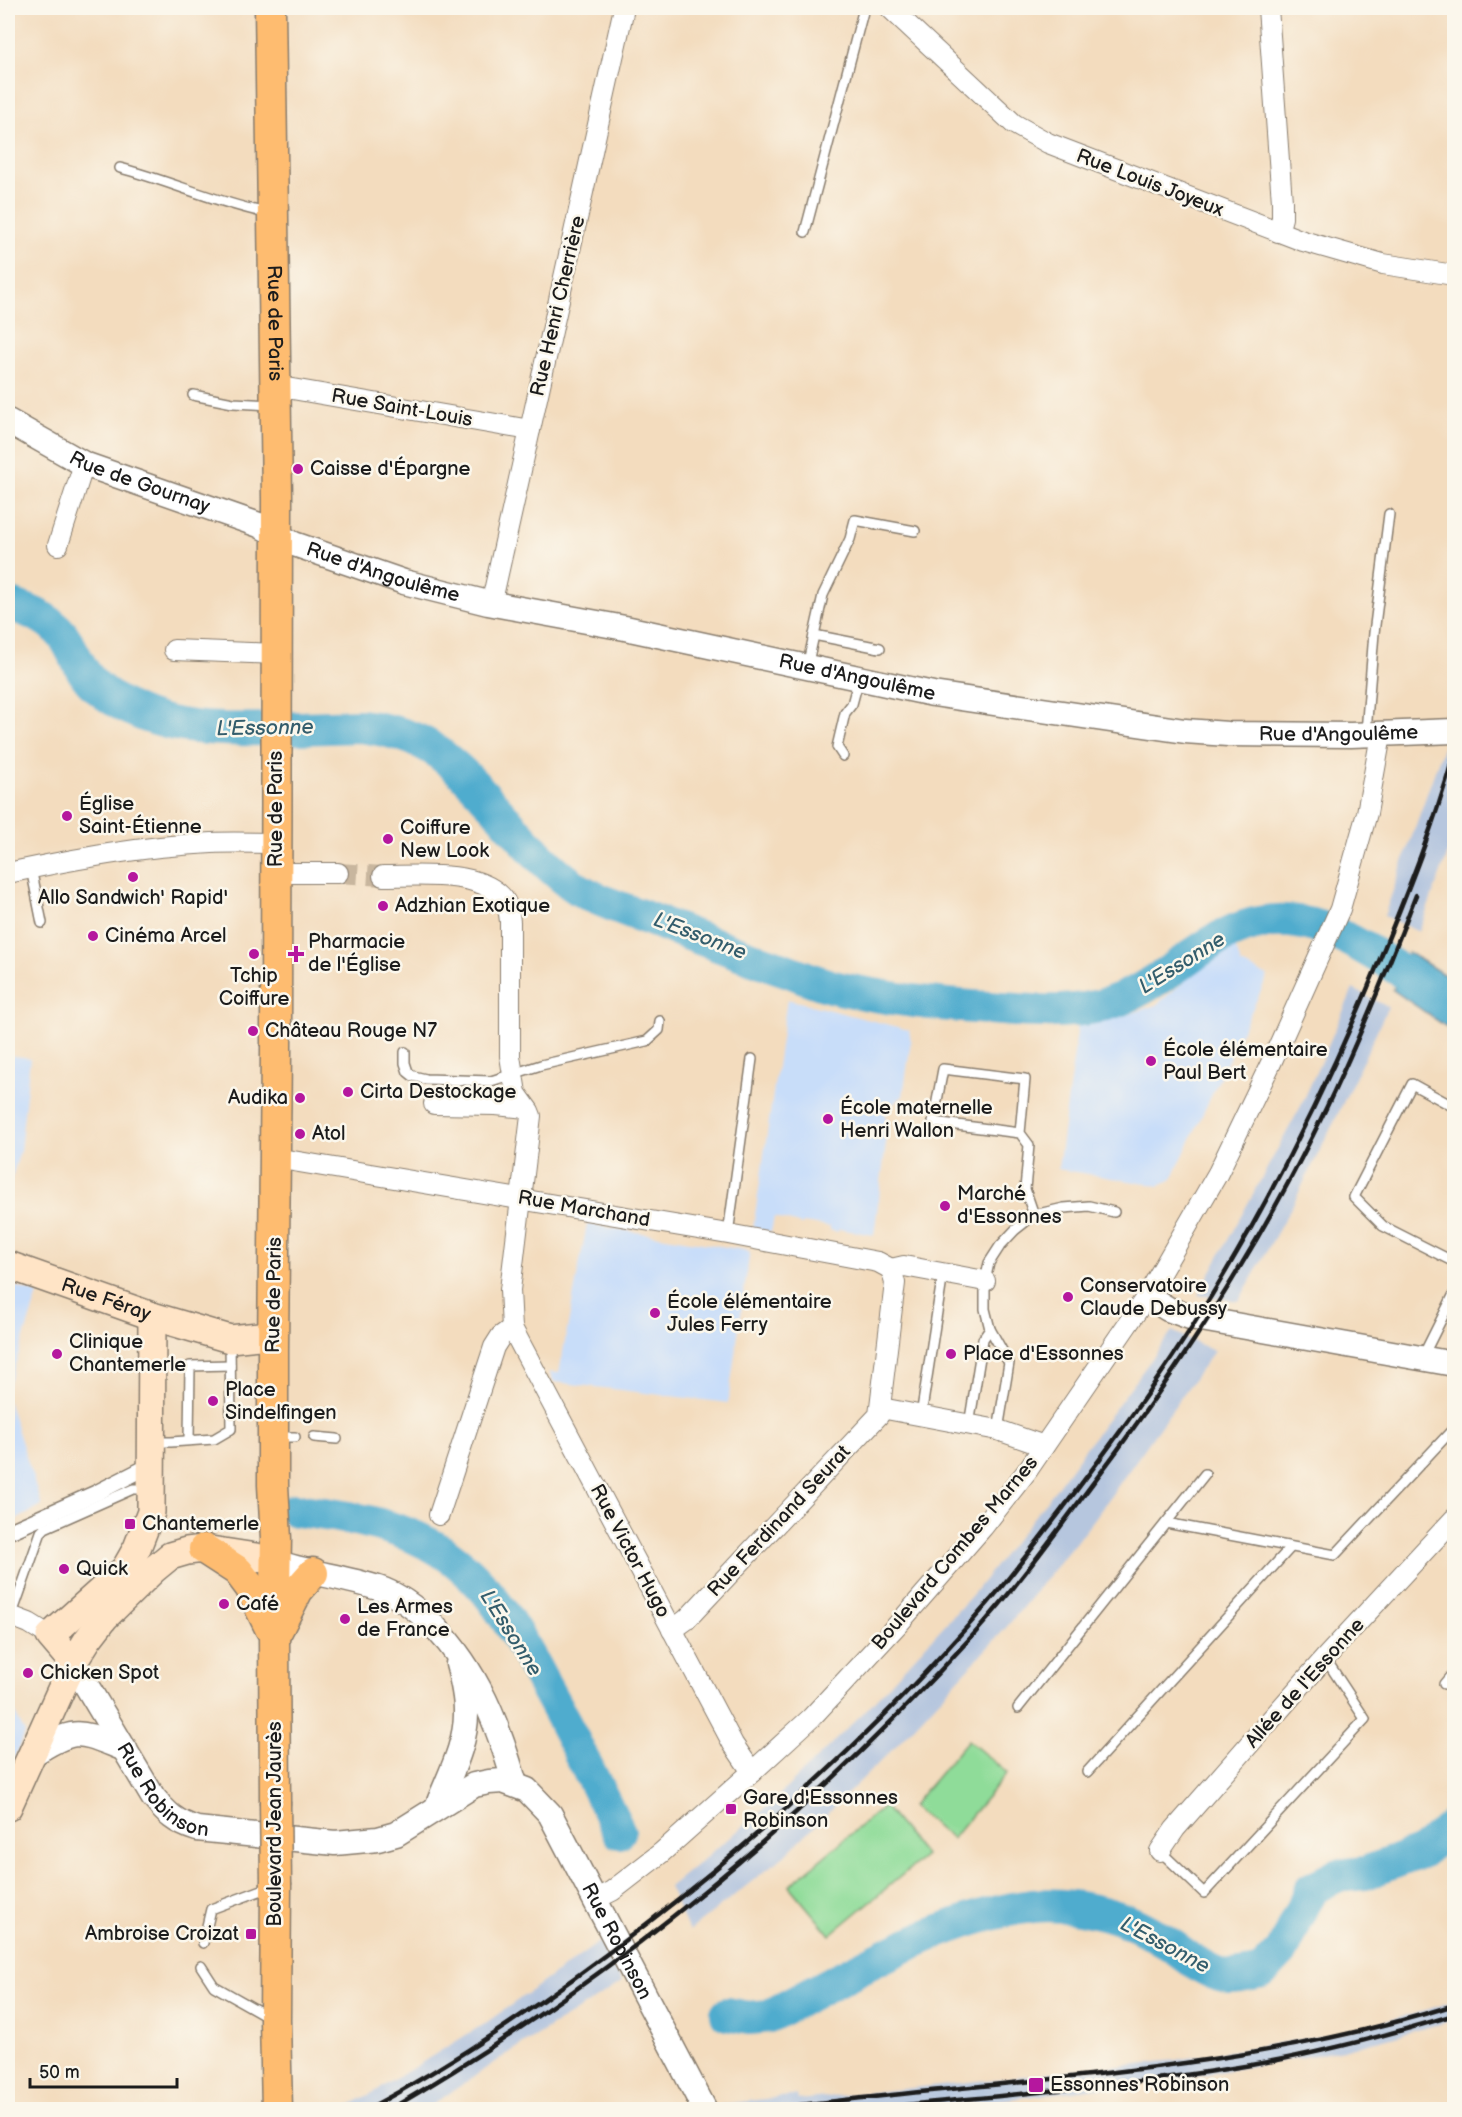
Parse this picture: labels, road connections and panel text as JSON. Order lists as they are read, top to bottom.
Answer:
{
  "streets": {
    "main road": ["Rue de Paris", "Rue Féray", "Boulevard Jean Jaurès"],
    "street": [
      "Rue Louis Joyeux",
      "Rue Henri Cherrière",
      "Rue Saint-Louis",
      "Rue de Gournay",
      "Rue d'Angoulême",
      "Rue Marchand",
      "Rue Ferdinand Seurat",
      "Rue Victor Hugo",
      "Boulevard Combes Marnes",
      "Allée de l'Essonne",
      "Rue Robinson"
    ]
  },
  "crossings": [
    ["Rue Henri Cherrière", "Rue Saint-Louis"],
    ["Rue Henri Cherrière", "Rue d'Angoulême"],
    ["Rue de Paris", "Rue Saint-Louis"],
    ["Rue de Paris", "Rue de Gournay"],
    ["Rue de Paris", "Rue d'Angoulême"],
    ["Rue de Paris", "Rue Marchand"],
    ["Rue de Paris", "Rue Féray"],
    ["Rue de Paris", "Boulevard Jean Jaurès"],
    ["Rue de Gournay", "Rue d'Angoulême"],
    ["Rue d'Angoulême", "Boulevard Combes Marnes"],
    ["Rue Ferdinand Seurat", "Rue Victor Hugo"],
    ["Rue Victor Hugo", "Boulevard Combes Marnes"],
    ["Boulevard Combes Marnes", "Rue Robinson"]
  ],
  "water": ["L'Essonne"],
  "places": {
    "other": [
      "Caisse d'Épargne",
      "Église Saint-Étienne",
      "Coiffure New Look",
      "Allo Sandwich' Rapid'",
      "Adzhian Exotique",
      "Cinéma Arcel",
      "Tchip Coiffure",
      "Château Rouge N7",
      "École élémentaire Paul Bert",
      "Cirta Destockage",
      "Audika",
      "École maternelle Henri Wallon",
      "Atol",
      "Marché d'Essonnes",
      "Conservatoire Claude Debussy",
      "École élémentaire Jules Ferry",
      "Clinique Chantemerle",
      "Place d'Essonnes",
      "Place Sindelfingen",
      "Quick",
      "Café",
      "Les Armes de France",
      "Chicken Spot"
    ],
    "health": ["Pharmacie de l'Église"],
    "transit": [
      "Chantemerle",
      "Gare d'Essonnes Robinson",
      "Ambroise Croizat",
      "Essonnes Robinson"
    ]
  },
  "scale_bar": "50 m"
}
